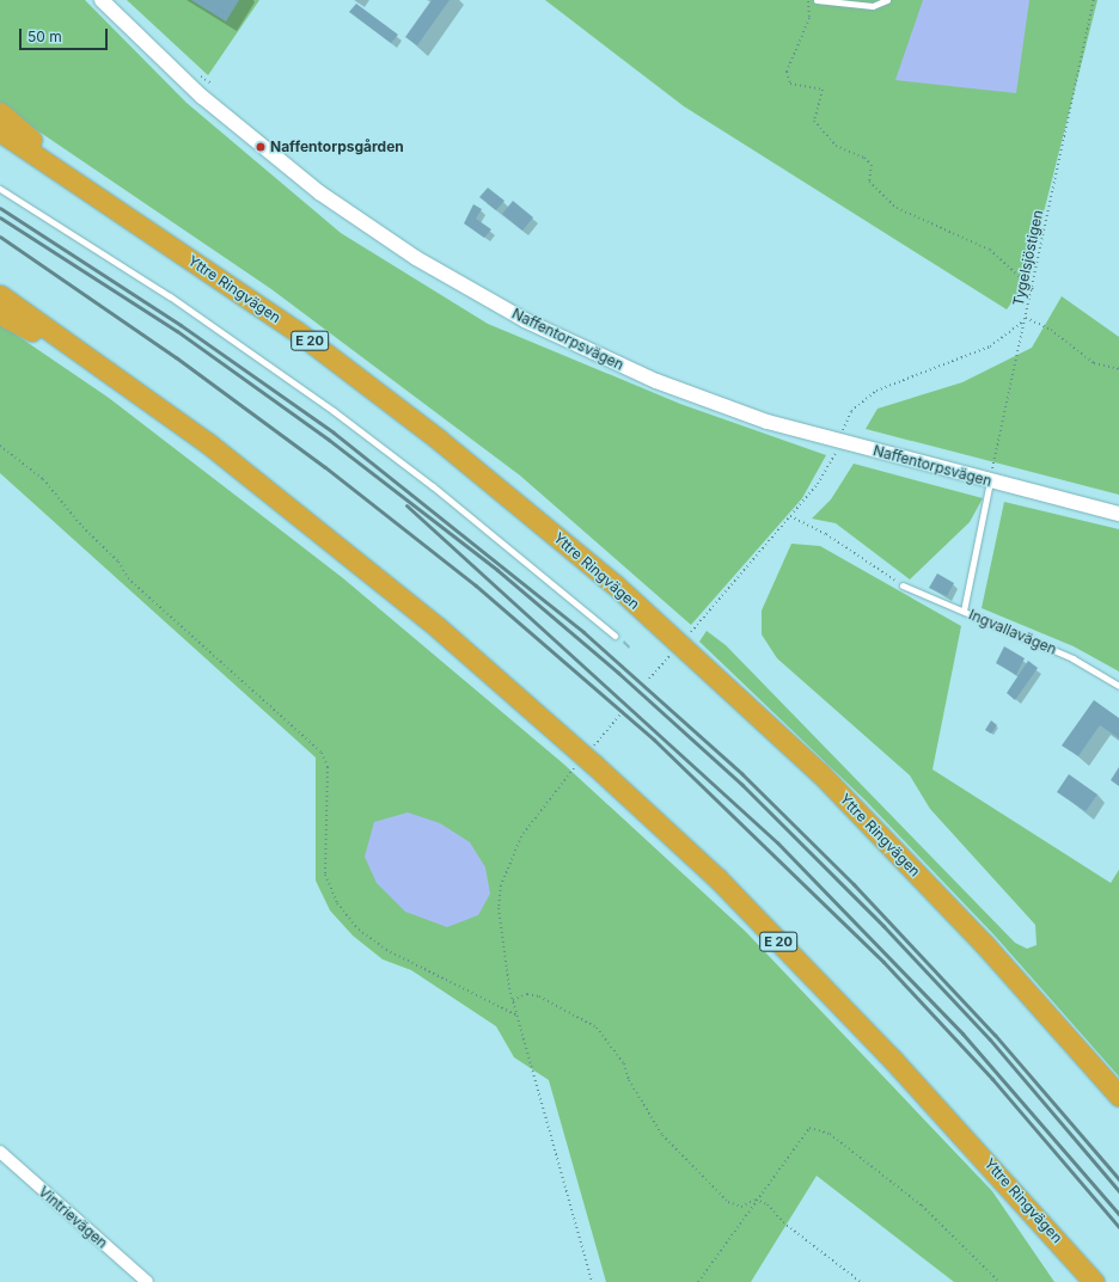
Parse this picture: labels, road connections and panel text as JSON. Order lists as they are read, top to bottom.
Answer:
{
  "streets": {
    "highway": ["Yttre Ringvägen", "E 20"],
    "street": ["Naffentorpsvägen", "Vintrievägen"],
    "lane": ["Ingvallavägen"],
    "path": ["Tygelsjöstigen"]
  },
  "crossings": [
    ["Tygelsjöstigen", "Naffentorpsvägen"]
  ],
  "places": ["Naffentorpsgården"],
  "scale_bar": "50 m"
}
